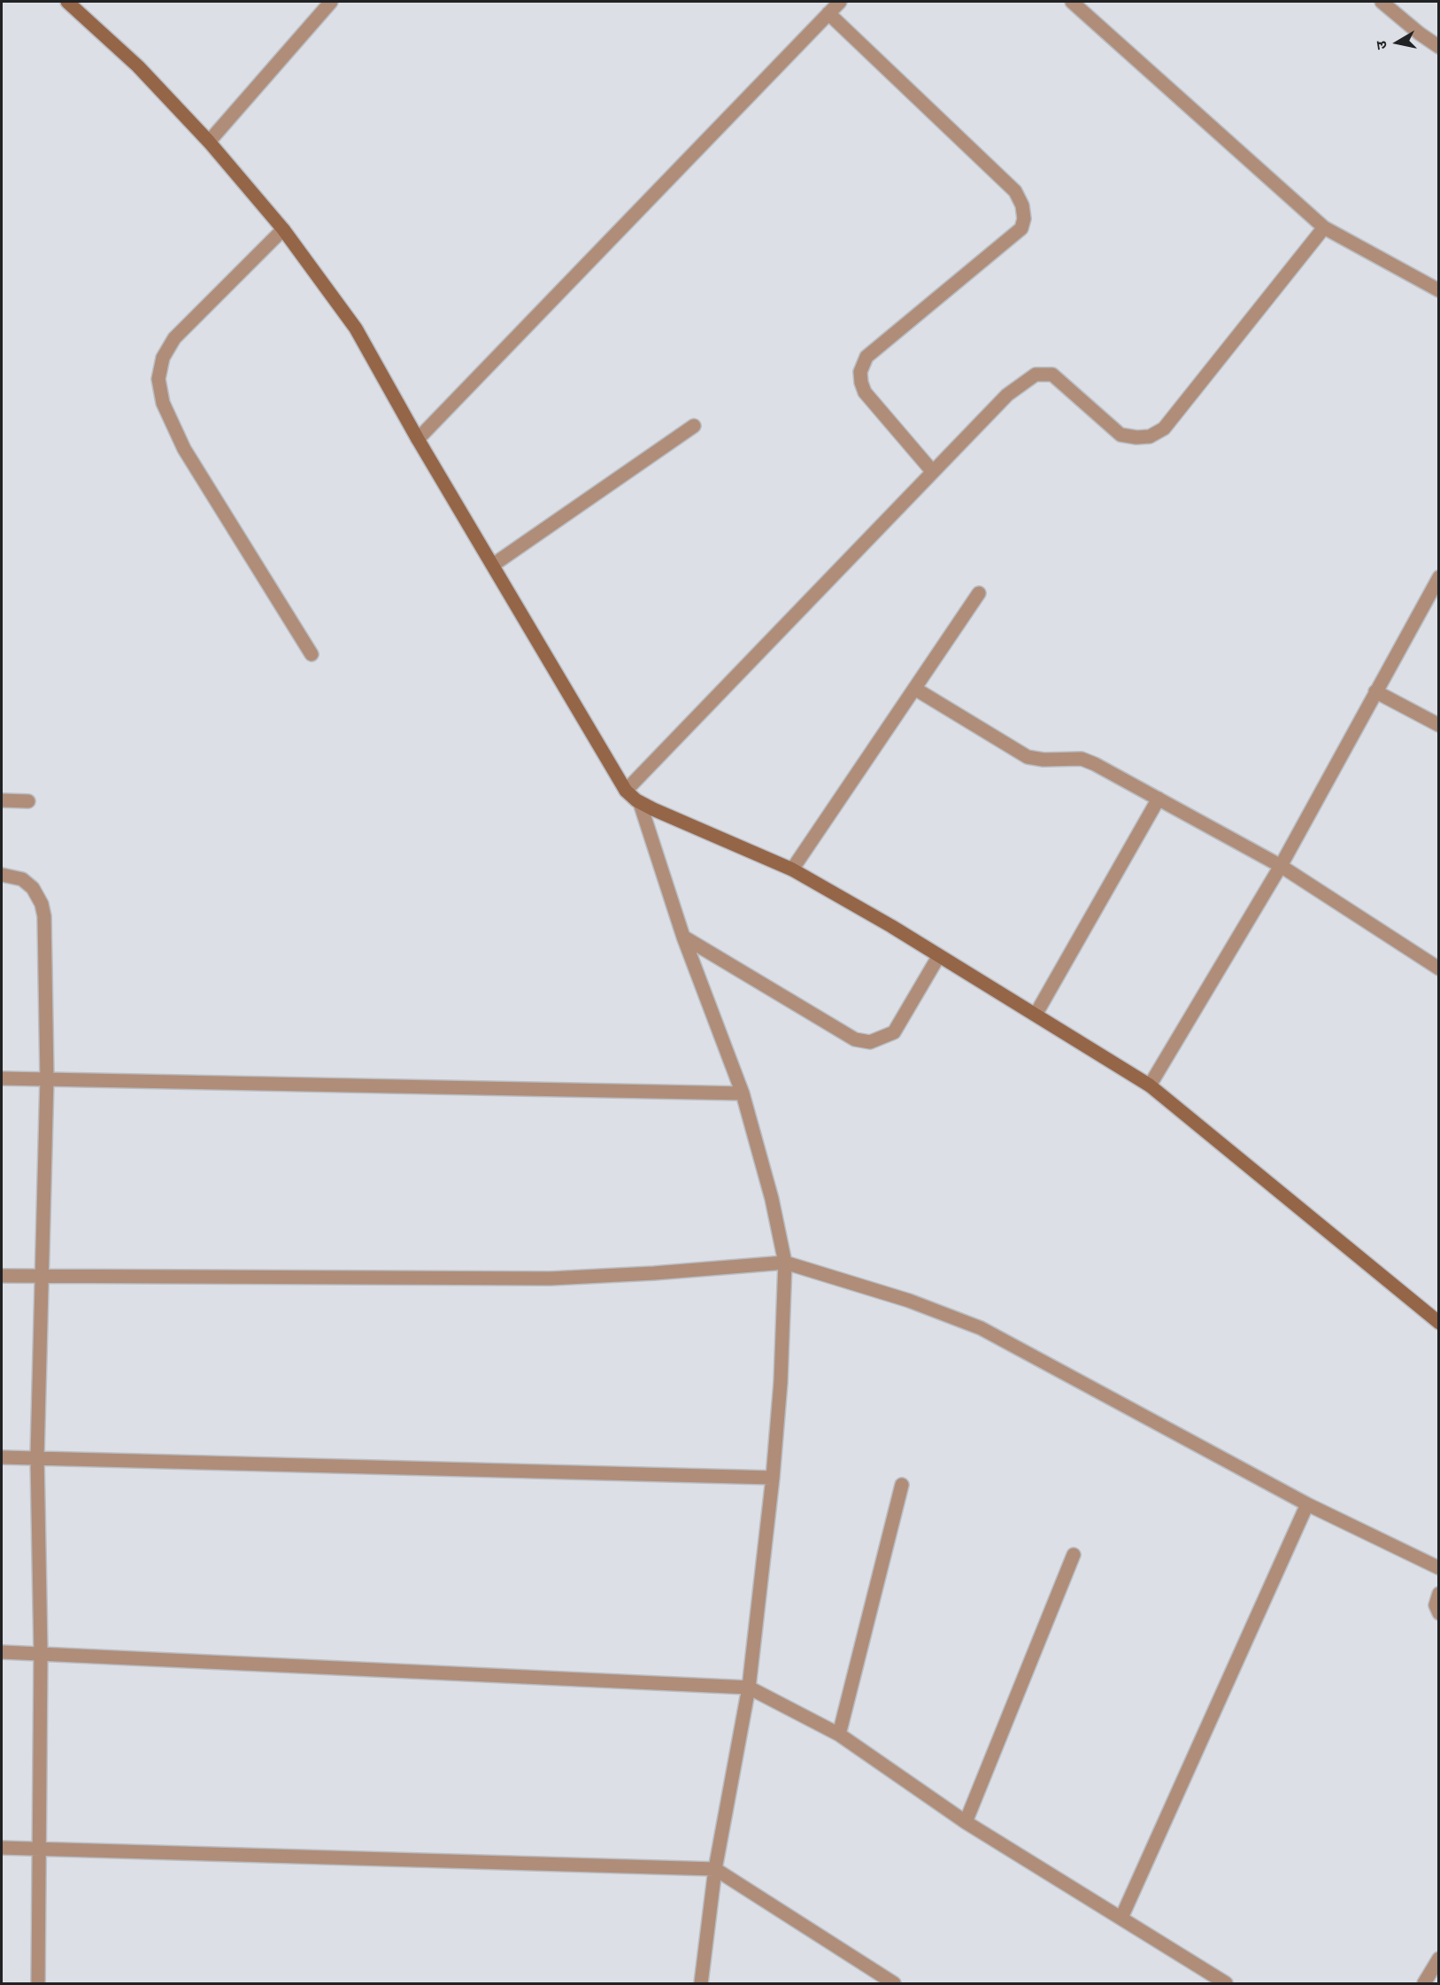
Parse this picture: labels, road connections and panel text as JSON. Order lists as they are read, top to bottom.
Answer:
{
  "north": "left"
}
